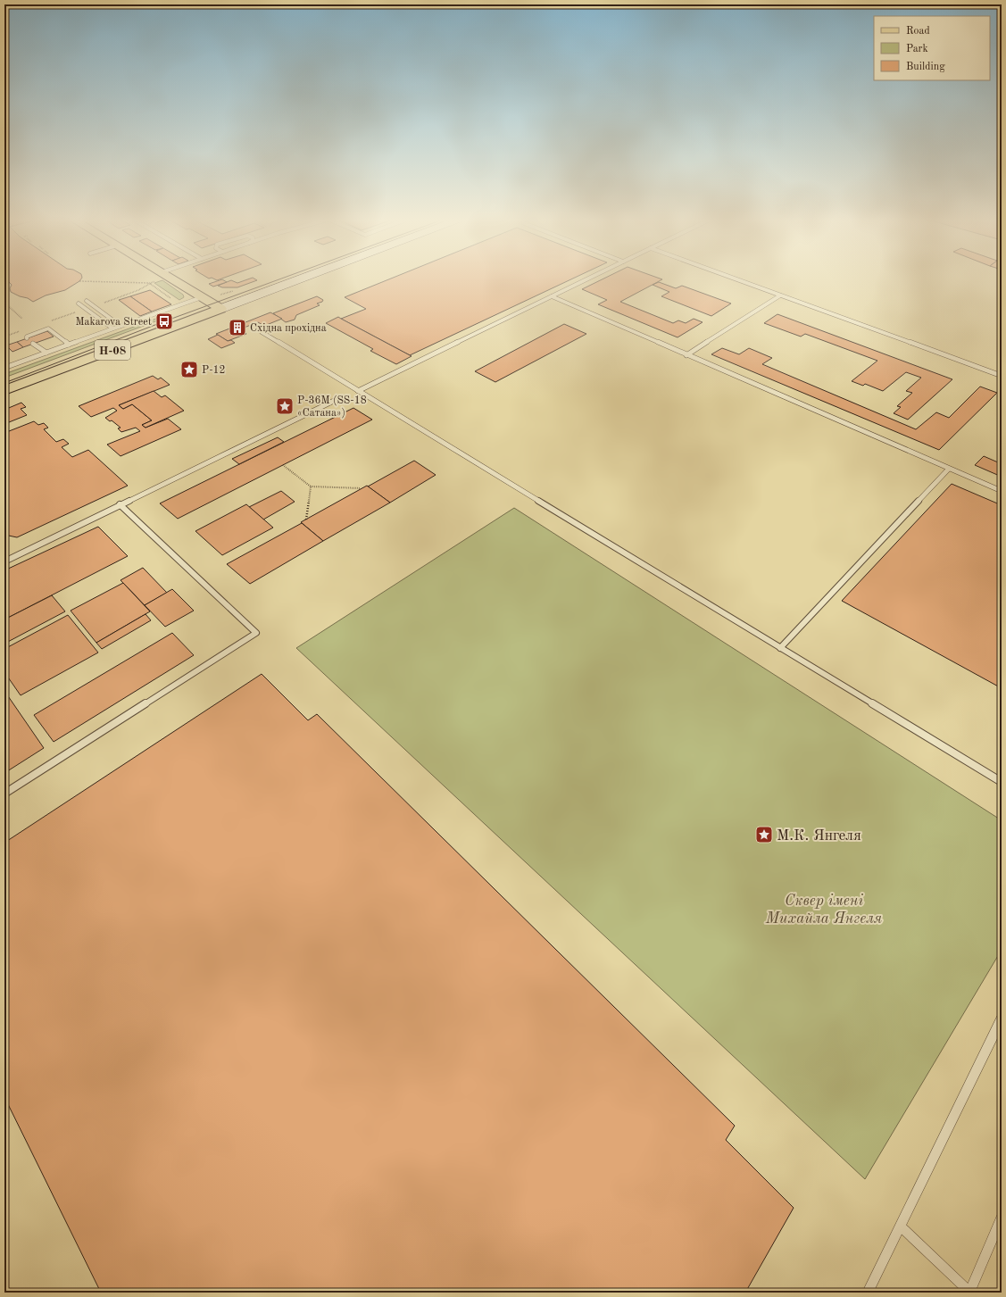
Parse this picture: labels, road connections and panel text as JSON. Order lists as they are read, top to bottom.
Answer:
{
  "streets": {
    "main road": ["Н-08"]
  },
  "parks": ["Сквер імені Михайла Янгеля"],
  "places": {
    "bus stop": ["Makarova Street"],
    "building": ["Східна прохідна"],
    "place": ["Р-12", "Р-36М (SS-18 «Сатана»)", "М.К. Янгеля"]
  },
  "legend": ["Road", "Park", "Building"]
}
